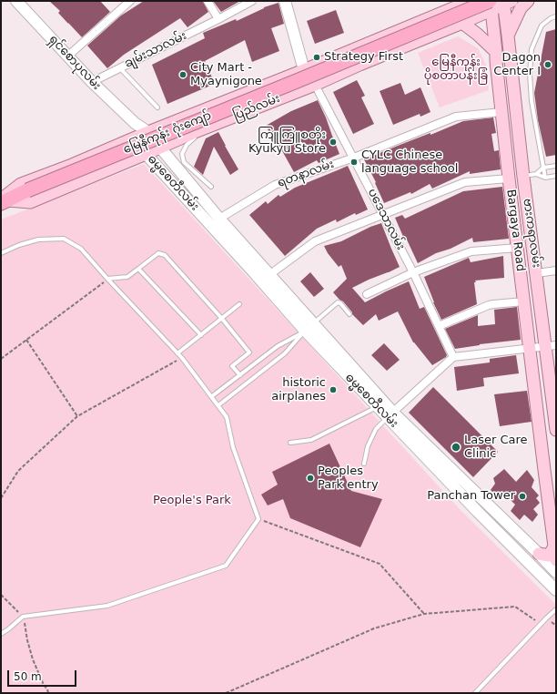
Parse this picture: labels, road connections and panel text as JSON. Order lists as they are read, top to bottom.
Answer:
{
  "streets": {
    "highway": ["မြေနီကုန်း ဂုံးကျော်"],
    "main road": [
      "ရှင်စောပုလမ်း",
      "ပြည်လမ်း",
      "ဓမ္မစေတီလမ်း",
      "Bargaya Road",
      "ဗားကရာလမ်း"
    ],
    "street": ["ချမ်းသာလမ်း", "ရတနာလမ်း", "ပဒေသာလမ်း"]
  },
  "crossings": [
    ["ချမ်းသာလမ်း", "ရှင်စောပုလမ်း"],
    ["ရှင်စောပုလမ်း", "ဓမ္မစေတီလမ်း"],
    ["ပြည်လမ်း", "မြေနီကုန်း ဂုံးကျော်"],
    ["ပြည်လမ်း", "ဓမ္မစေတီလမ်း"],
    ["ပြည်လမ်း", "ပဒေသာလမ်း"],
    ["ပြည်လမ်း", "ဗားကရာလမ်း"],
    ["ရတနာလမ်း", "ဓမ္မစေတီလမ်း"],
    ["ရတနာလမ်း", "ပဒေသာလမ်း"],
    ["ရတနာလမ်း", "Bargaya Road"]
  ],
  "parks": ["မြေနီကုန်း ပိုစတာပန်းခြံ", "People's Park"],
  "places": [
    "Strategy First",
    "Dagon Center I",
    "City Mart - Myaynigone",
    "ကြူကြူစတိုး Kyukyu Store",
    "CYLC Chinese language school",
    "historic airplanes",
    "Laser Care Clinic",
    "Peoples Park entry",
    "Panchan Tower"
  ],
  "scale_bar": "50 m"
}
